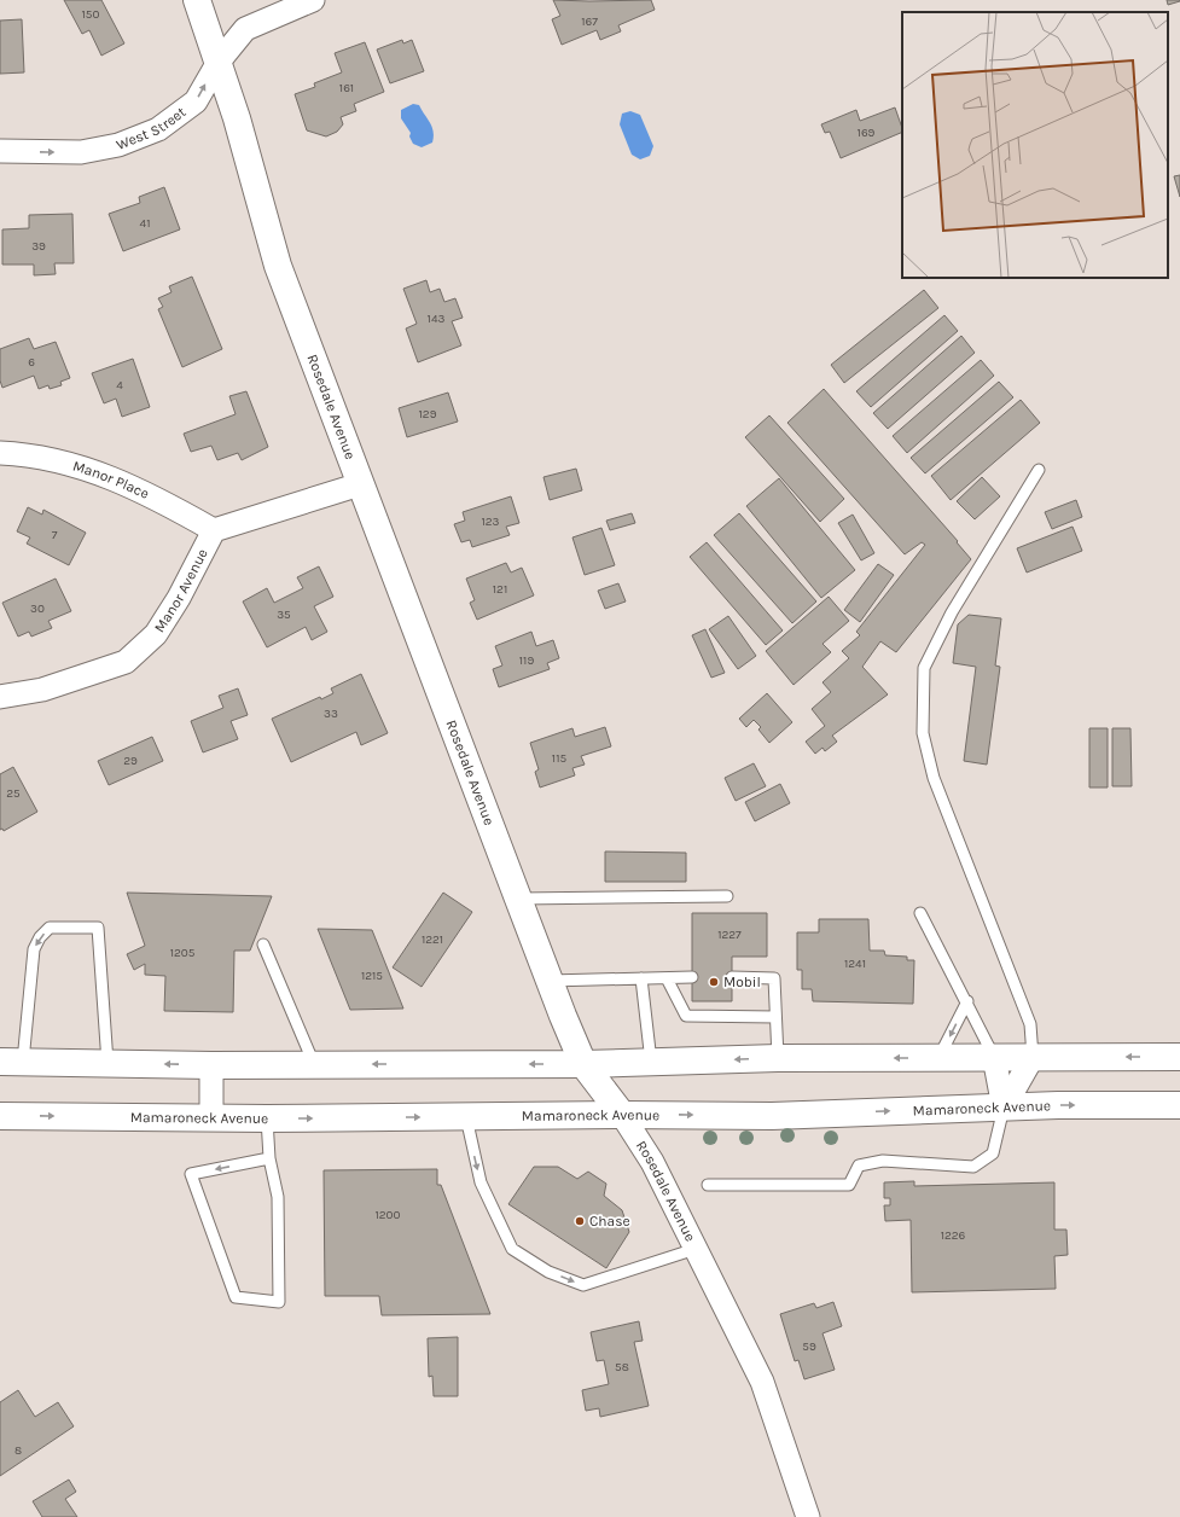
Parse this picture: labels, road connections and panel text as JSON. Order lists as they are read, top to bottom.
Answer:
{
  "streets": {
    "main road": ["Rosedale Avenue", "Mamaroneck Avenue"],
    "street": ["West Street", "Manor Place", "Manor Avenue"]
  },
  "crossings": [
    ["West Street", "Rosedale Avenue"],
    ["Rosedale Avenue", "Mamaroneck Avenue"],
    ["Manor Place", "Manor Avenue"]
  ],
  "one_way": ["West Street"],
  "places": ["Mobil", "Chase"],
  "house_numbers": [
    "150",
    "167",
    "161",
    "169",
    "41",
    "39",
    "143",
    "6",
    "4",
    "129",
    "123",
    "7",
    "121",
    "30",
    "35",
    "119",
    "33",
    "115",
    "29",
    "25",
    "1227",
    "1221",
    "1205",
    "1241",
    "1215",
    "1200",
    "1226",
    "59",
    "58",
    "8"
  ]
}
